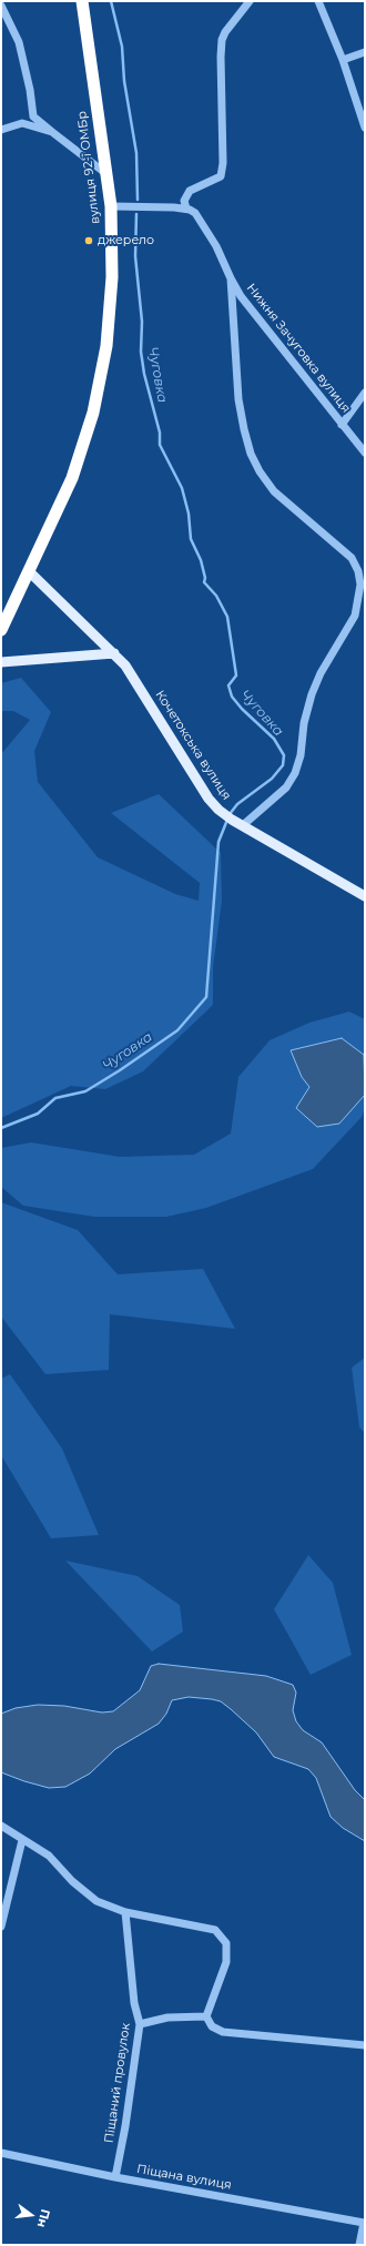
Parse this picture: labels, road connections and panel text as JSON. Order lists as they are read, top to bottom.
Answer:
{
  "streets": {
    "highway": ["вулиця 92-ї ОМБр"],
    "main road": ["Кочетокська вулиця"],
    "street": ["Нижня Зачуговка вулиця", "Піщаний провулок", "Піщана вулиця"]
  },
  "crossings": [
    ["вулиця 92-ї ОМБр", "Кочетокська вулиця"],
    ["Нижня Зачуговка вулиця", "Кочетокська вулиця"],
    ["Піщаний провулок", "Піщана вулиця"]
  ],
  "water": ["Чуговка"],
  "places": ["джерело"],
  "north": "right"
}
